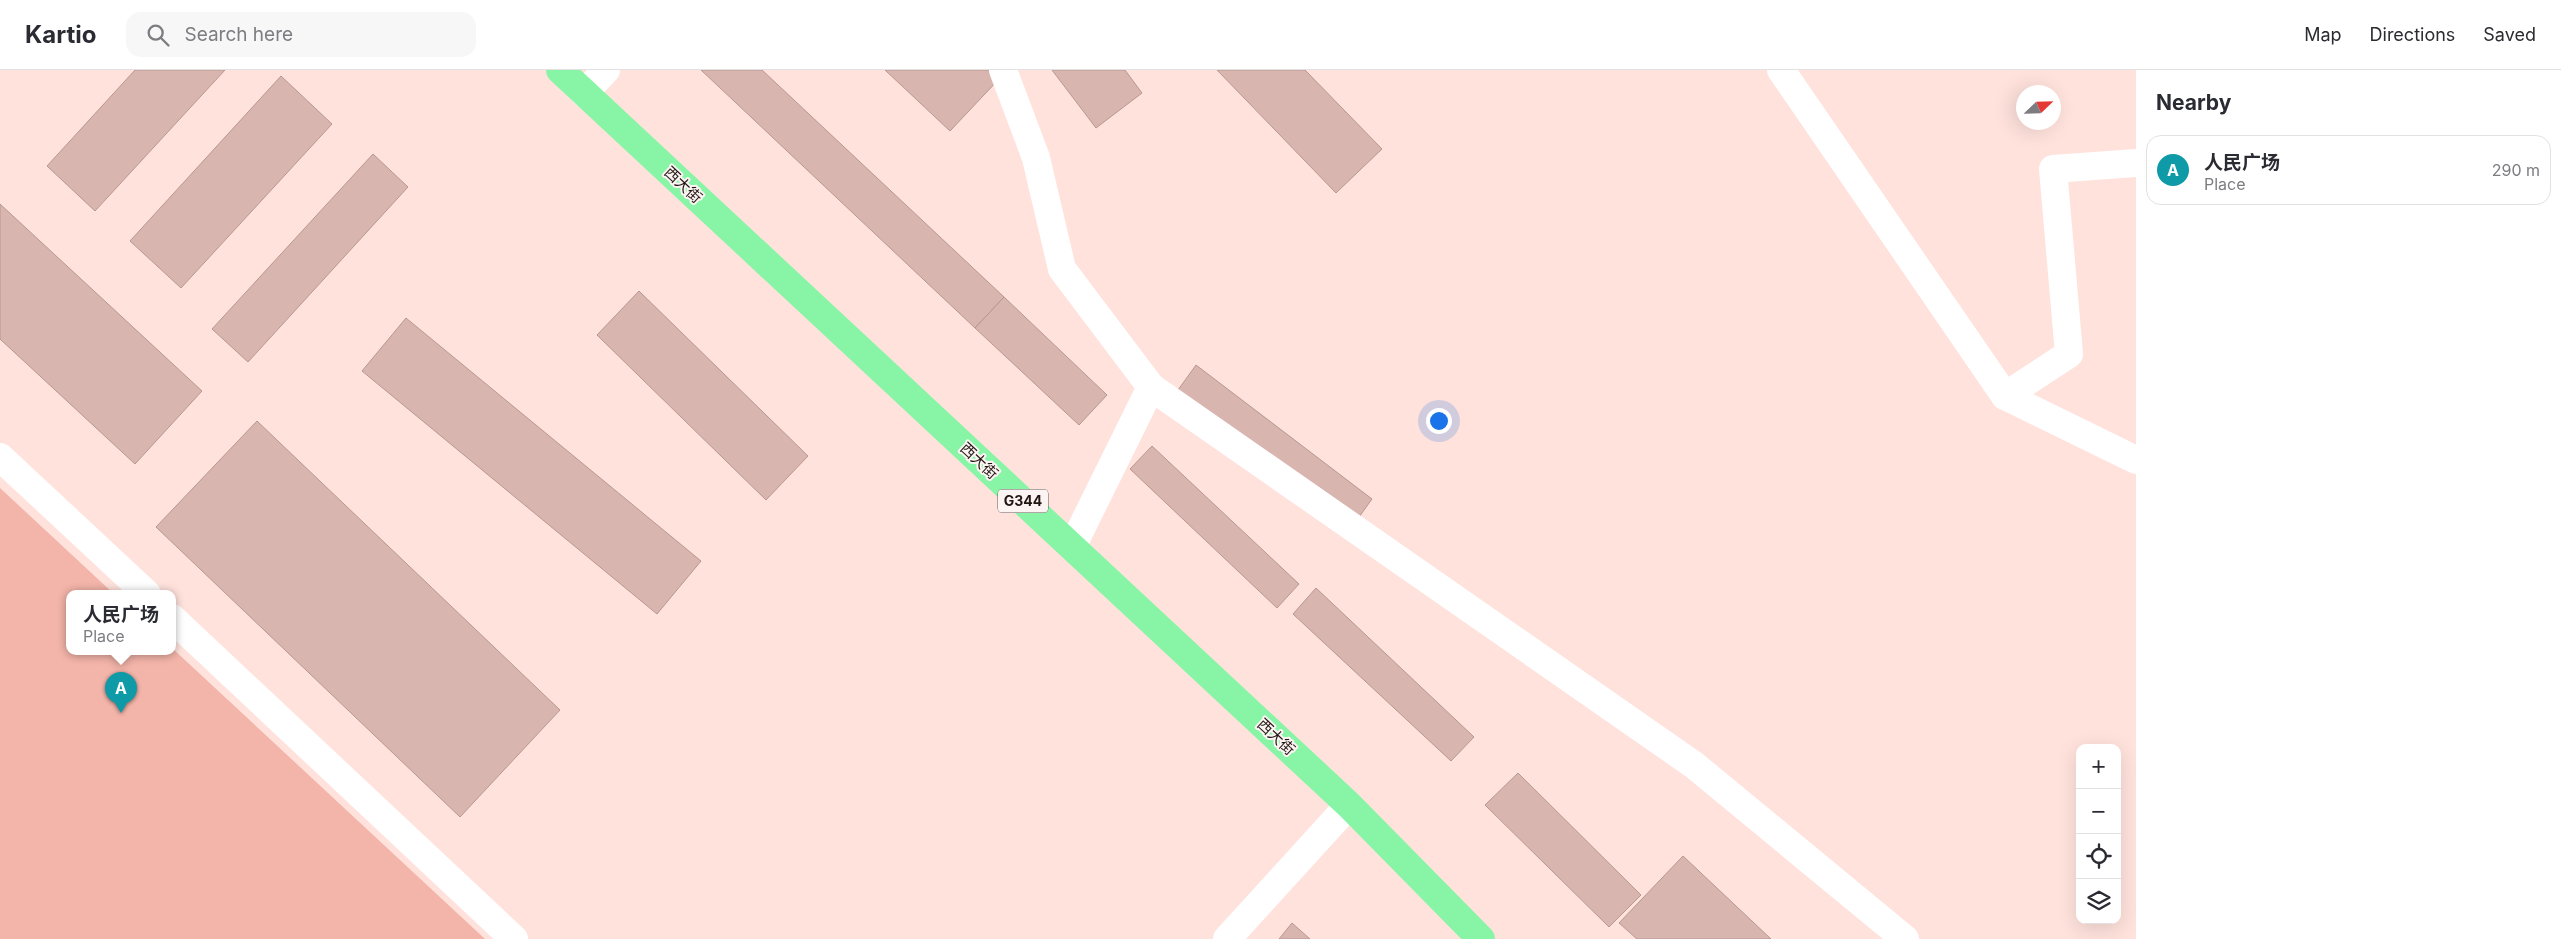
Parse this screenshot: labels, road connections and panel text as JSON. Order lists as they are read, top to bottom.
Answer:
{
  "streets": {
    "highway": ["西大街", "G344"]
  },
  "north": "top right",
  "page": {
    "header": "Kartio",
    "search": "Search here",
    "nav": ["Map", "Directions", "Saved"],
    "heading": "Nearby",
    "list": [
      {
        "mark": "A",
        "name": "人民广场",
        "note": "Place",
        "value": "290 m"
      }
    ],
    "popup": ["人民广场", "Place"],
    "pins": "A",
    "map_buttons": ["+", "−"]
  }
}
